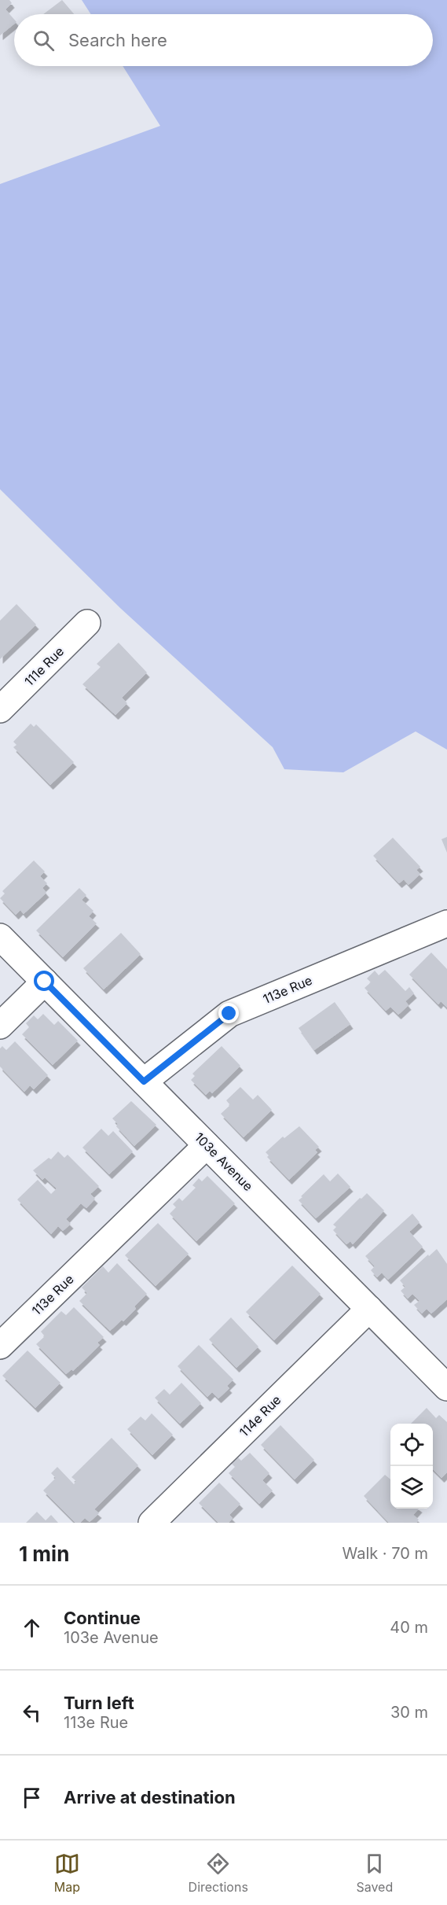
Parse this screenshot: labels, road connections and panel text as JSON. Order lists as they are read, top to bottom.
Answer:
{
  "streets": {
    "street": [
      "111e Rue",
      "113e Rue",
      "103e Avenue",
      "114e Rue"
    ]
  },
  "crossings": [
    ["113e Rue", "103e Avenue"],
    ["103e Avenue", "114e Rue"]
  ],
  "page": {
    "search": "Search here",
    "heading": ["1 min", "Walk · 70 m"],
    "list": [
      ["Continue", "103e Avenue", "40 m"],
      ["Turn left", "113e Rue", "30 m"],
      "Arrive at destination"
    ],
    "nav": ["Map", "Directions", "Saved"]
  }
}
